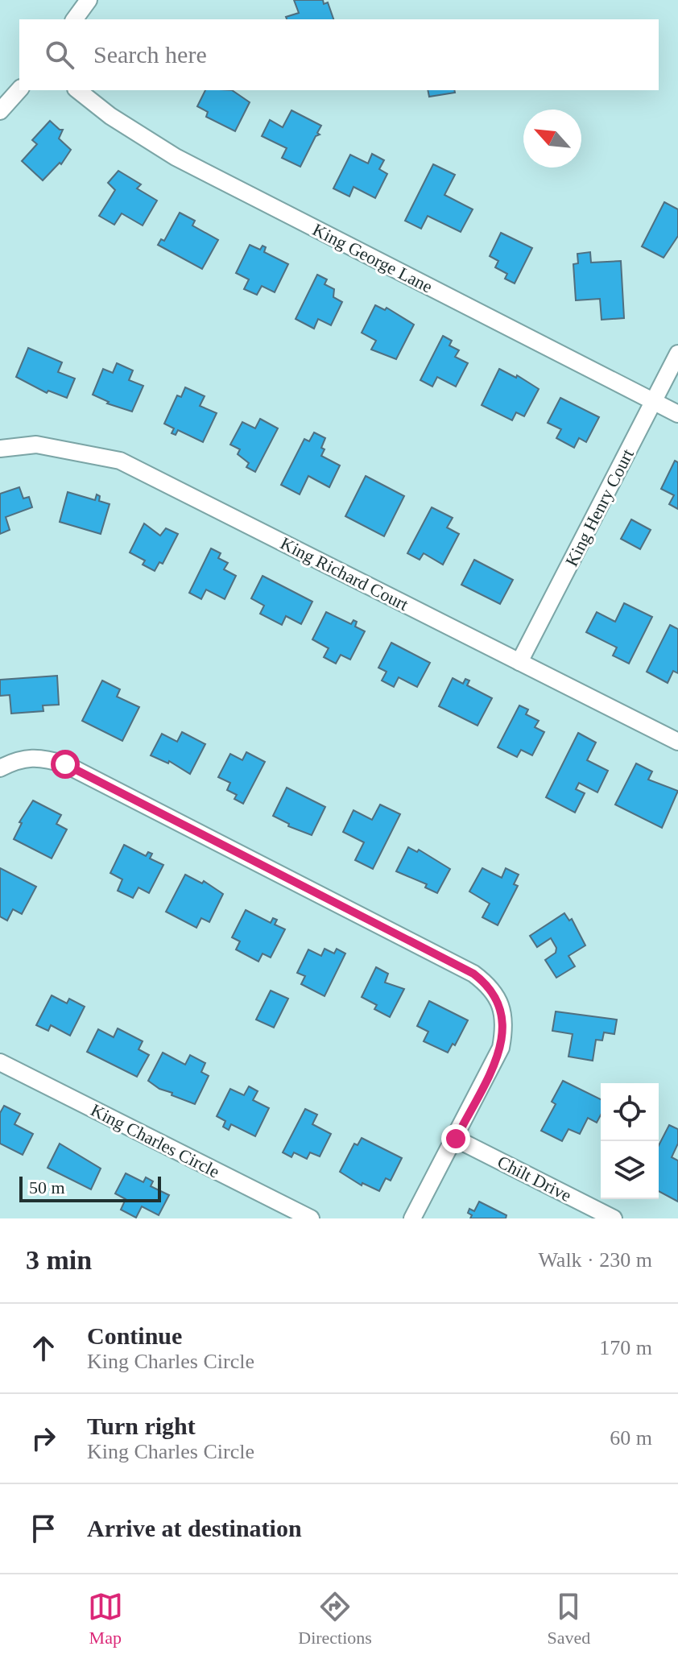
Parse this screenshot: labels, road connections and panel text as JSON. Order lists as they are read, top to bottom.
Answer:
{
  "streets": {
    "street": [
      "King George Lane",
      "King Henry Court",
      "King Richard Court",
      "King Charles Circle",
      "Chilt Drive"
    ]
  },
  "crossings": [
    ["King George Lane", "King Henry Court"],
    ["King Henry Court", "King Richard Court"]
  ],
  "scale_bar": "50 m",
  "north": "top left",
  "page": {
    "search": "Search here",
    "scale": "50 m",
    "heading": ["3 min", "Walk · 230 m"],
    "list": [
      ["Continue", "King Charles Circle", "170 m"],
      ["Turn right", "King Charles Circle", "60 m"],
      "Arrive at destination"
    ],
    "nav": ["Map", "Directions", "Saved"]
  }
}
